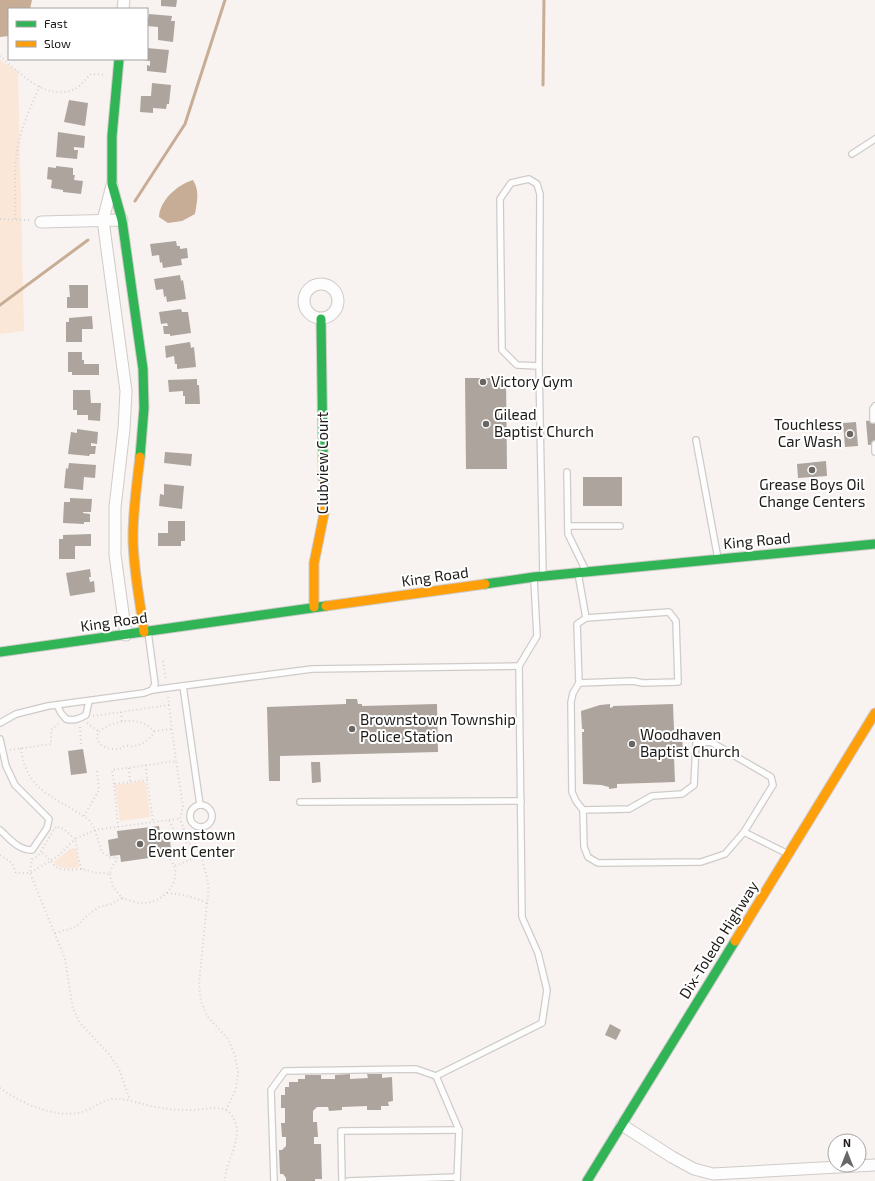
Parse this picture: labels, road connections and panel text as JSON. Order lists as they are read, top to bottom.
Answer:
{
  "streets": {
    "main road": ["Clubview Court", "King Road", "Dix-Toledo Highway"]
  },
  "crossings": [
    ["Clubview Court", "King Road"]
  ],
  "places": [
    "Victory Gym",
    "Gilead Baptist Church",
    "Touchless Car Wash",
    "Grease Boys Oil Change Centers",
    "Brownstown Township Police Station",
    "Woodhaven Baptist Church",
    "Brownstown Event Center"
  ],
  "legend": ["Fast", "Slow"],
  "north": "top"
}
